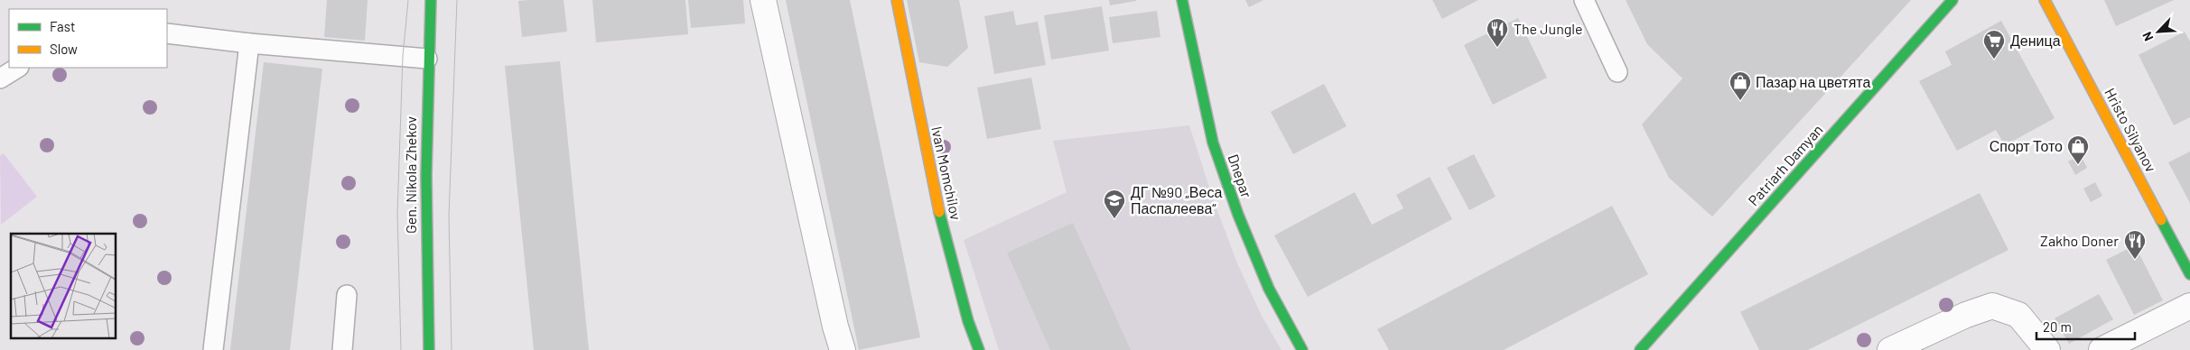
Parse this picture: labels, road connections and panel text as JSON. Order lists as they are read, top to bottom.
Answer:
{
  "streets": {
    "street": [
      "Hristo Silyanov",
      "Patriarh Damyan",
      "Ivan Momchilov",
      "Gen. Nikola Zhekov",
      "Dnepar"
    ]
  },
  "places": {
    "restaurant": ["The Jungle", "Zakho Doner"],
    "supermarket": ["Деница"],
    "shop": ["Пазар на цветята", "Спорт Тото"],
    "school or university": ["ДГ №90 „Веса Паспалеева“"]
  },
  "legend": ["Fast", "Slow"],
  "scale_bar": "20 m",
  "north": "bottom left"
}
